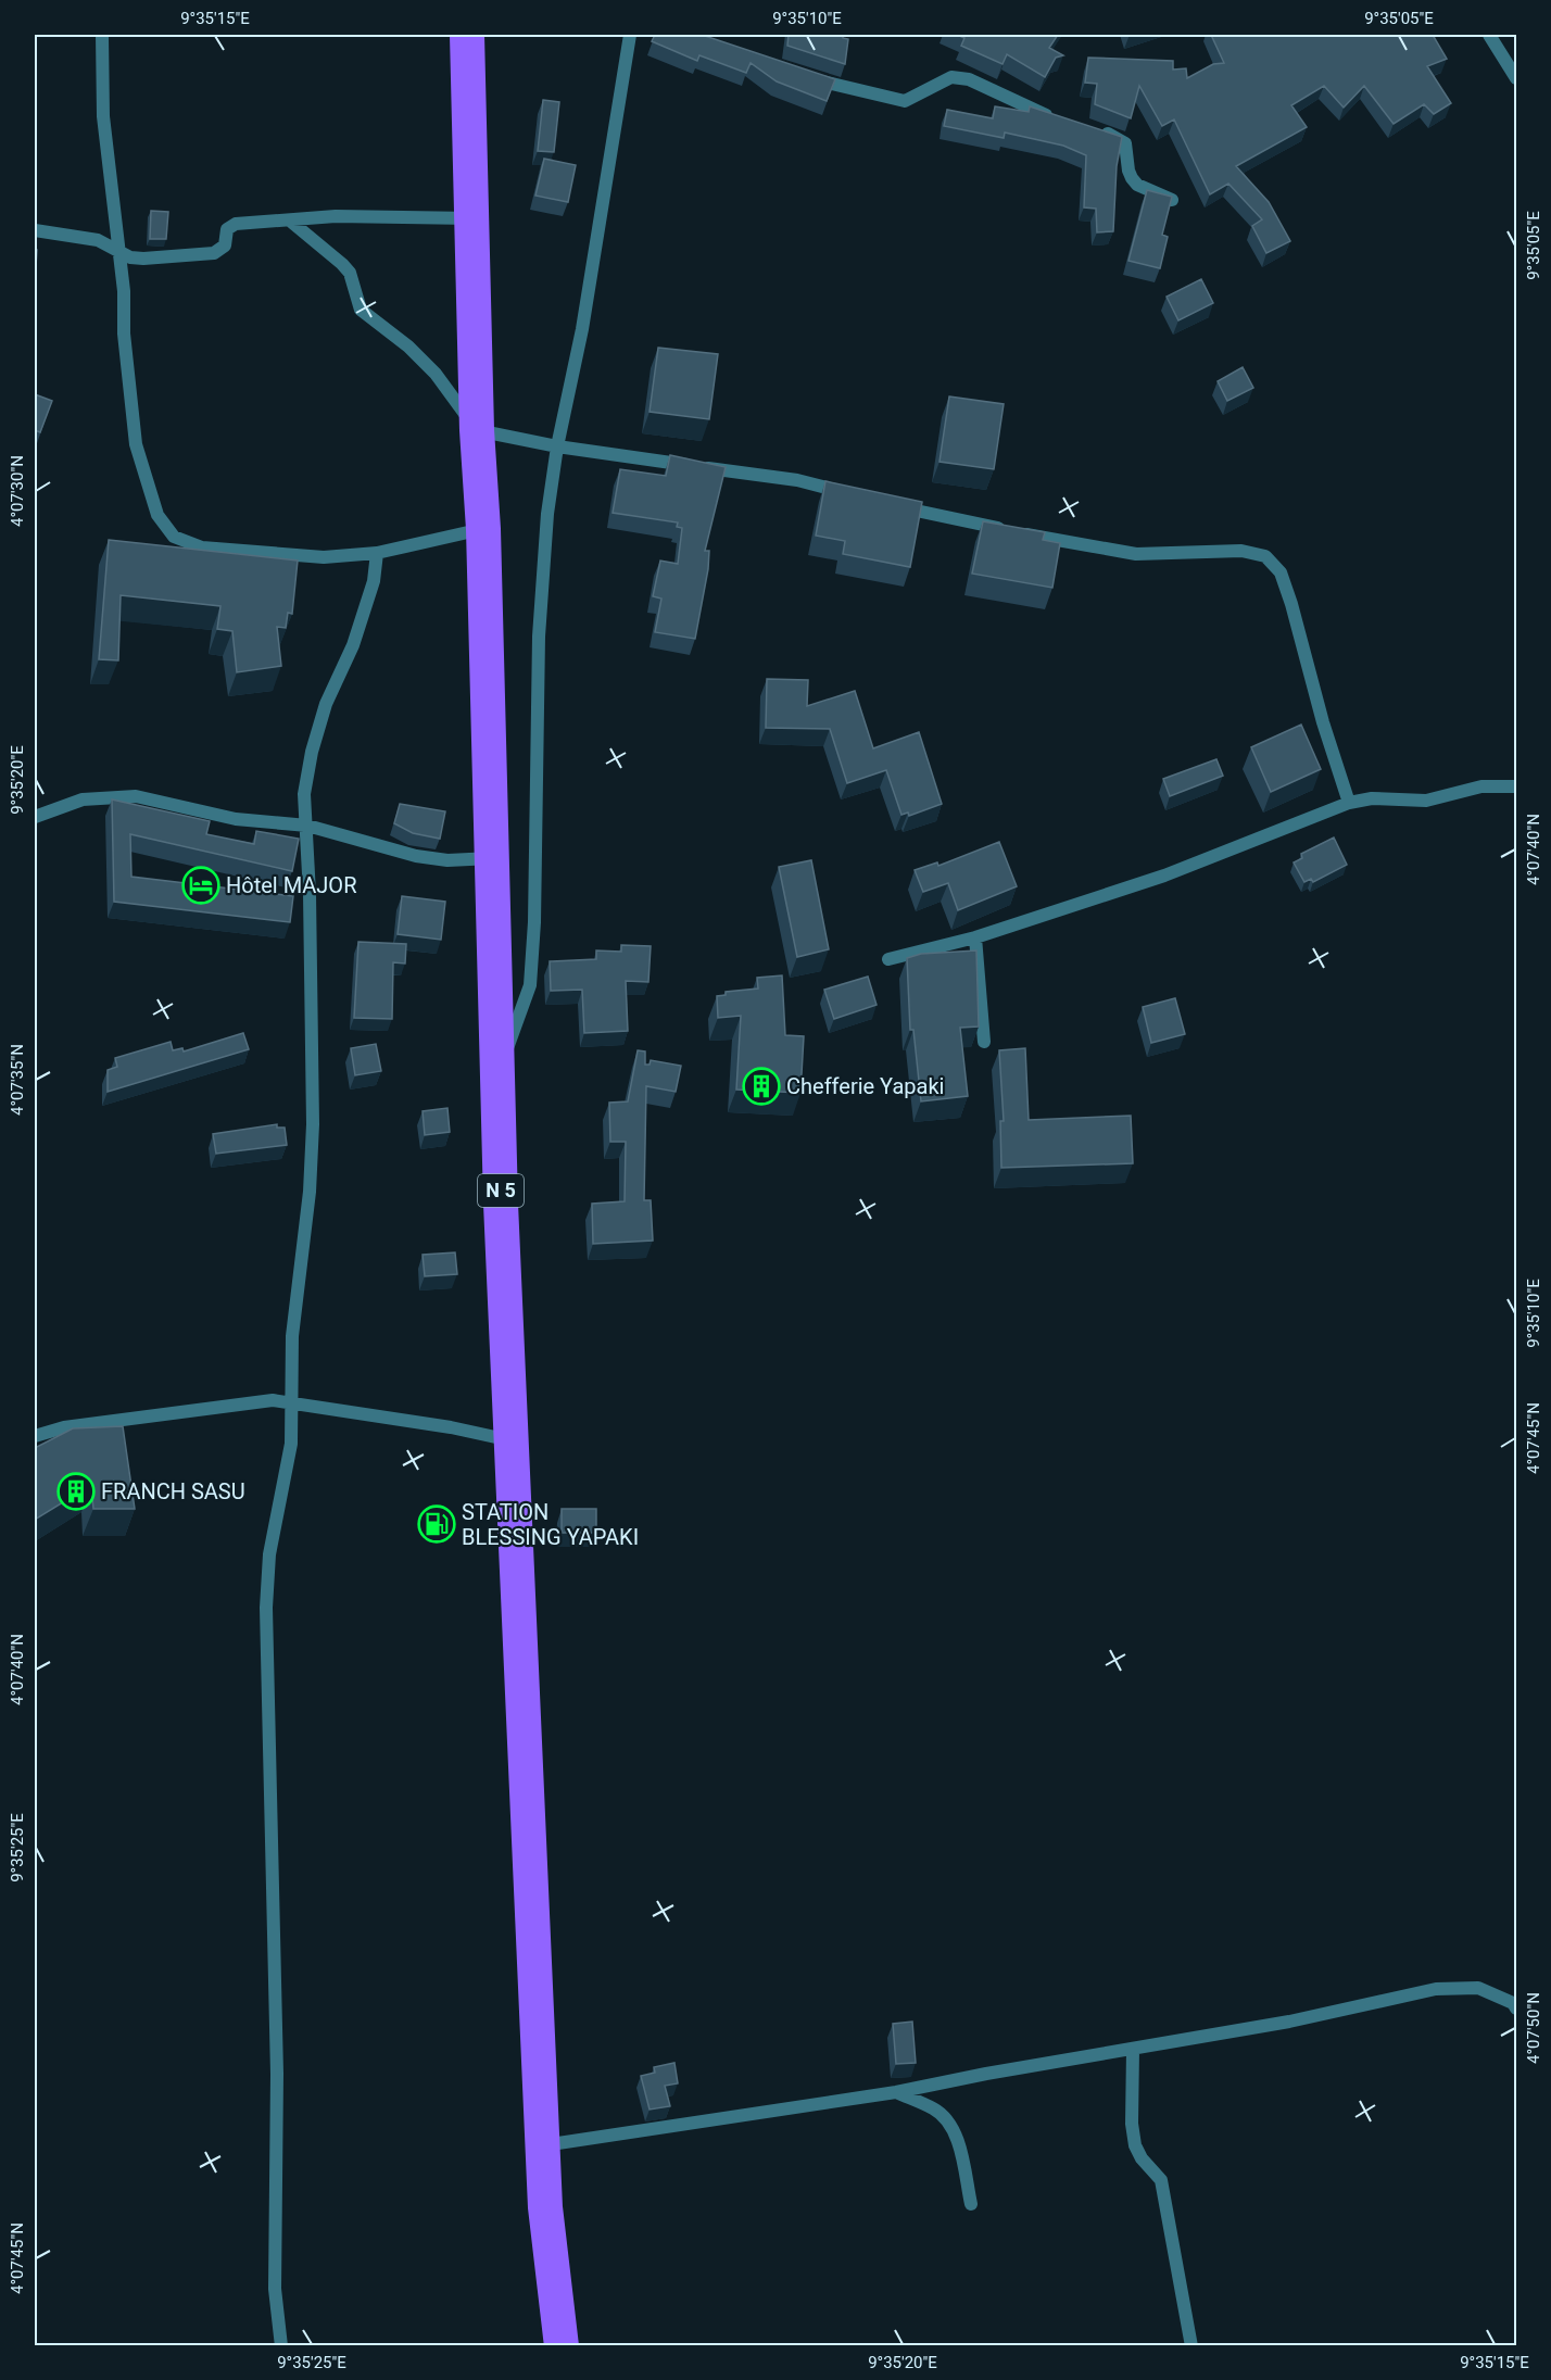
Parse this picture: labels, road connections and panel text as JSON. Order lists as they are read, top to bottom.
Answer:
{
  "streets": {
    "highway": ["N 5"]
  },
  "places": {
    "hotel": ["Hôtel MAJOR"],
    "building": ["Chefferie Yapaki", "FRANCH SASU"],
    "fuel station": ["STATION BLESSING YAPAKI"]
  },
  "coordinates": [
    "9°35'15\"E",
    "9°35'10\"E",
    "9°35'05\"E",
    "4°07'30\"N",
    "9°35'20\"E",
    "4°07'40\"N",
    "4°07'35\"N",
    "4°07'45\"N",
    "9°35'25\"E",
    "4°07'50\"N"
  ]
}
